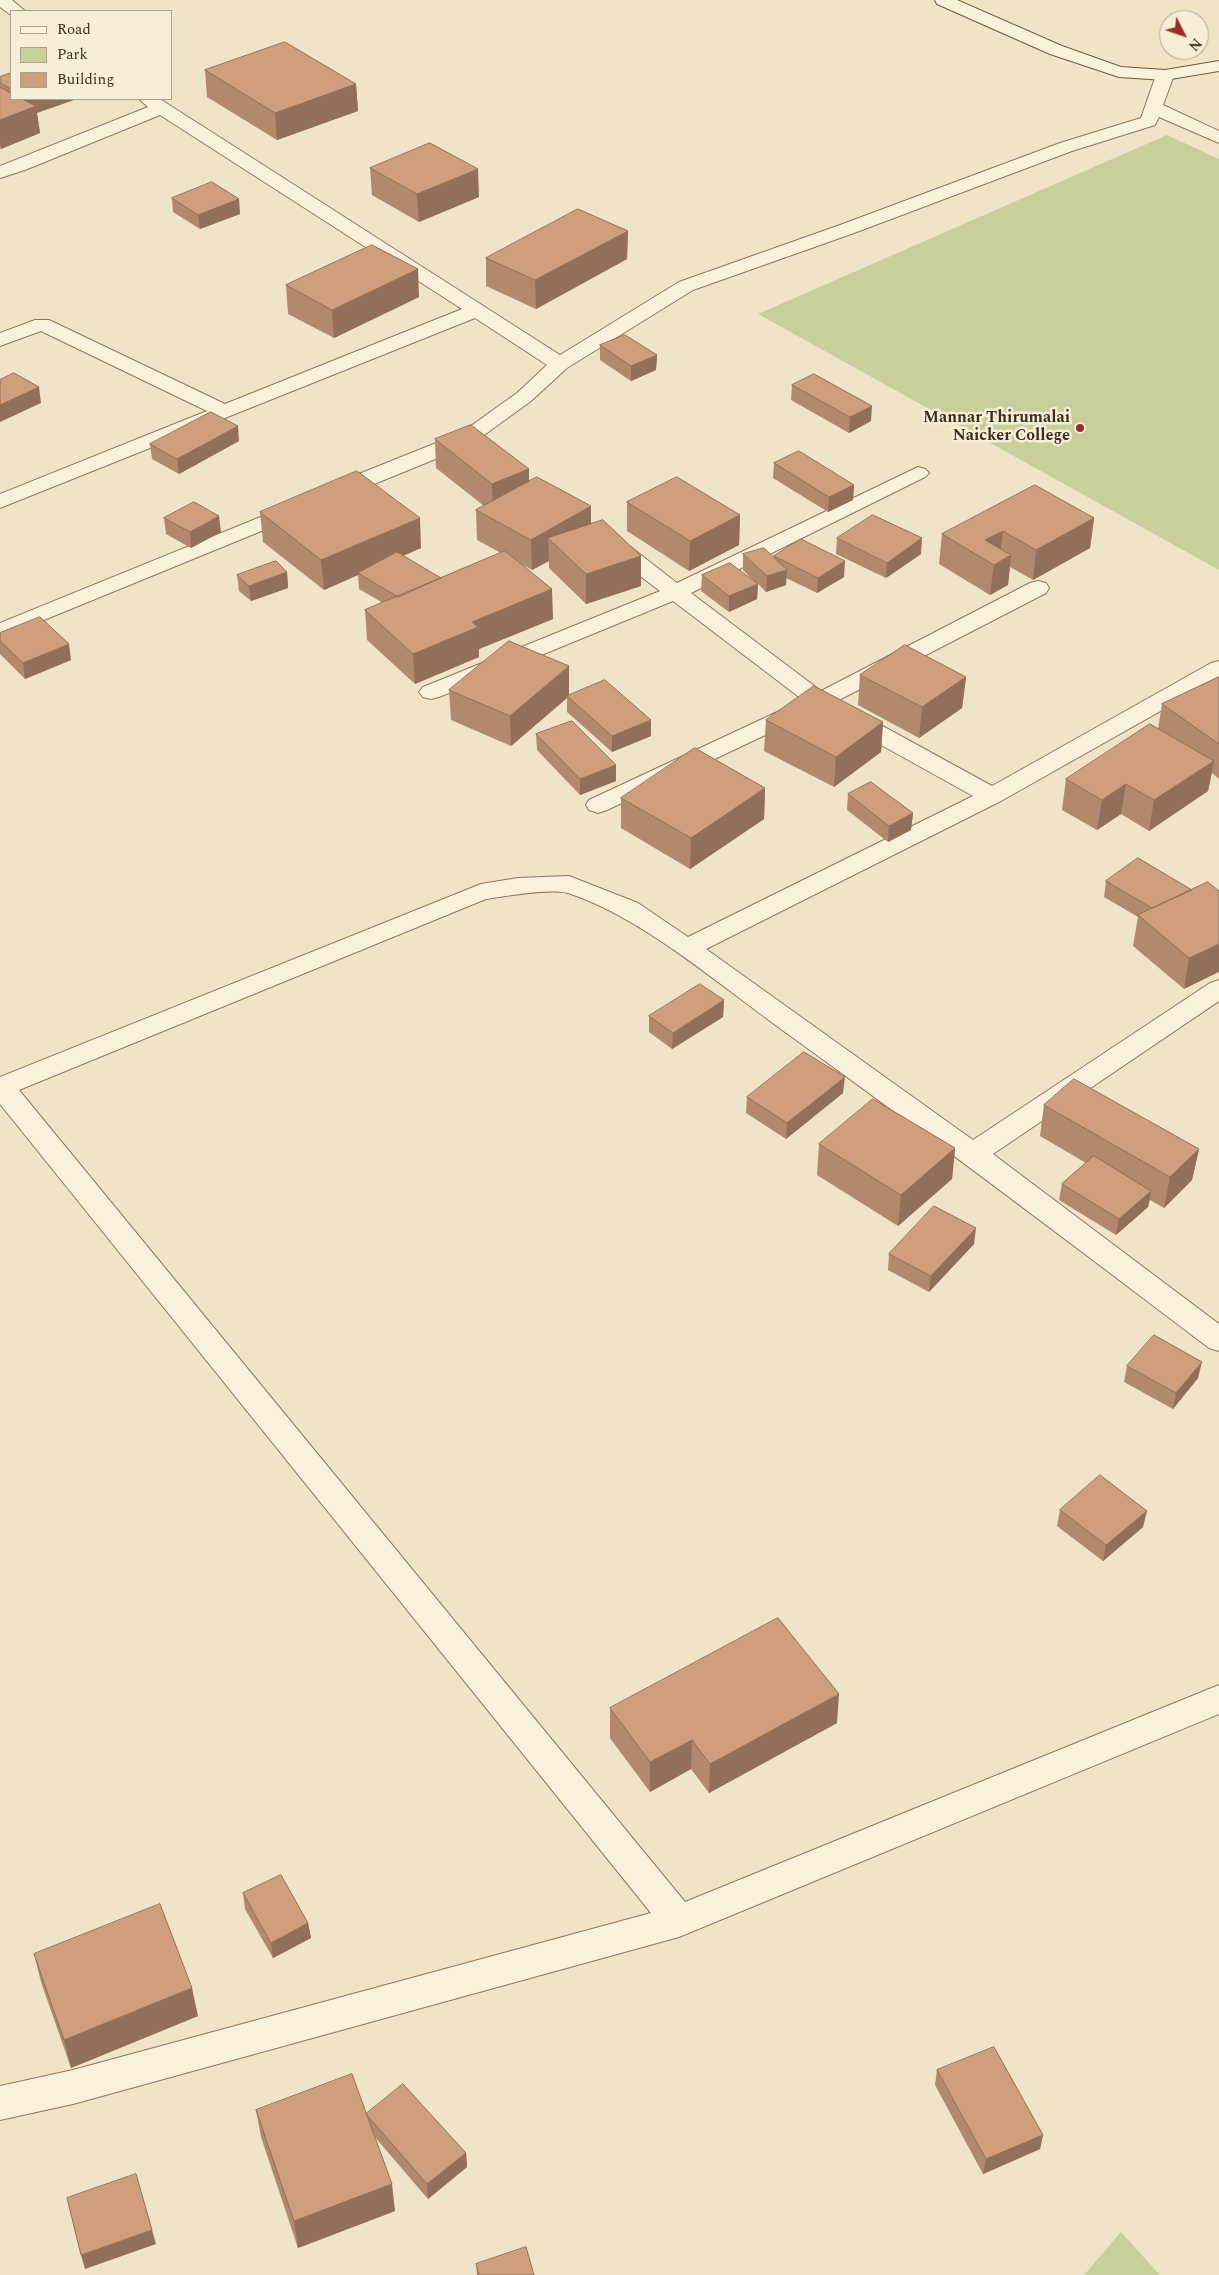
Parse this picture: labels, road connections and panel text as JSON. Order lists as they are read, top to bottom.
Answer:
{
  "places": ["Mannar Thirumalai Naicker College"],
  "legend": ["Road", "Park", "Building"],
  "north": "bottom right"
}
